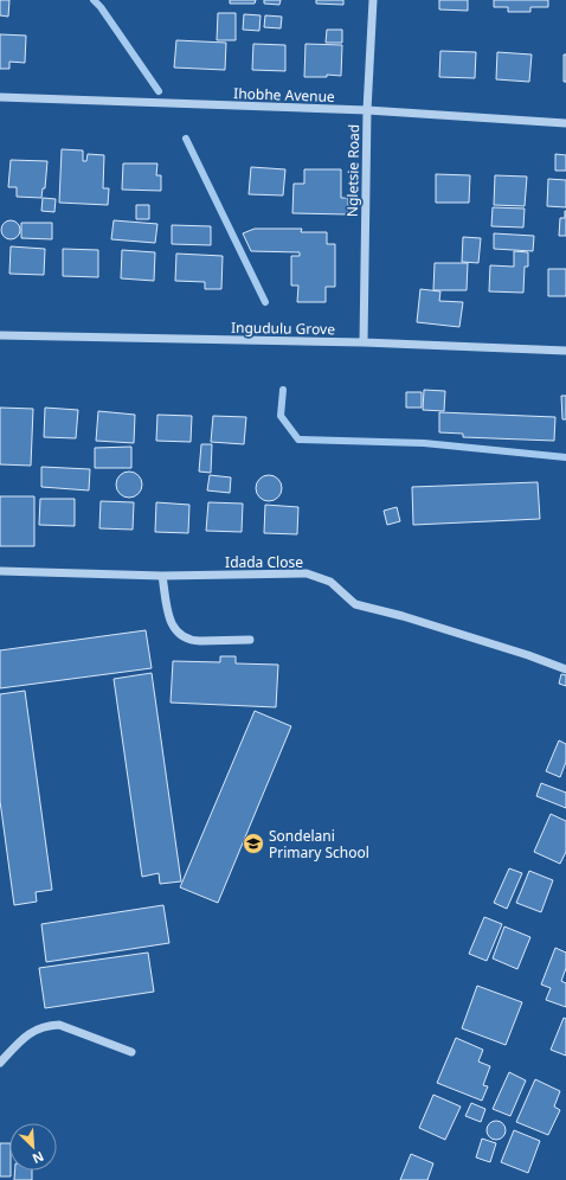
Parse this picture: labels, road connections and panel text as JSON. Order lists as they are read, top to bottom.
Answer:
{
  "streets": {
    "street": [
      "Ihobhe Avenue",
      "Ngletsie Road",
      "Ingudulu Grove",
      "Idada Close"
    ]
  },
  "crossings": [
    ["Ihobhe Avenue", "Ngletsie Road"],
    ["Ngletsie Road", "Ingudulu Grove"]
  ],
  "places": {
    "school or university": ["Sondelani Primary School"]
  },
  "north": "bottom right"
}
